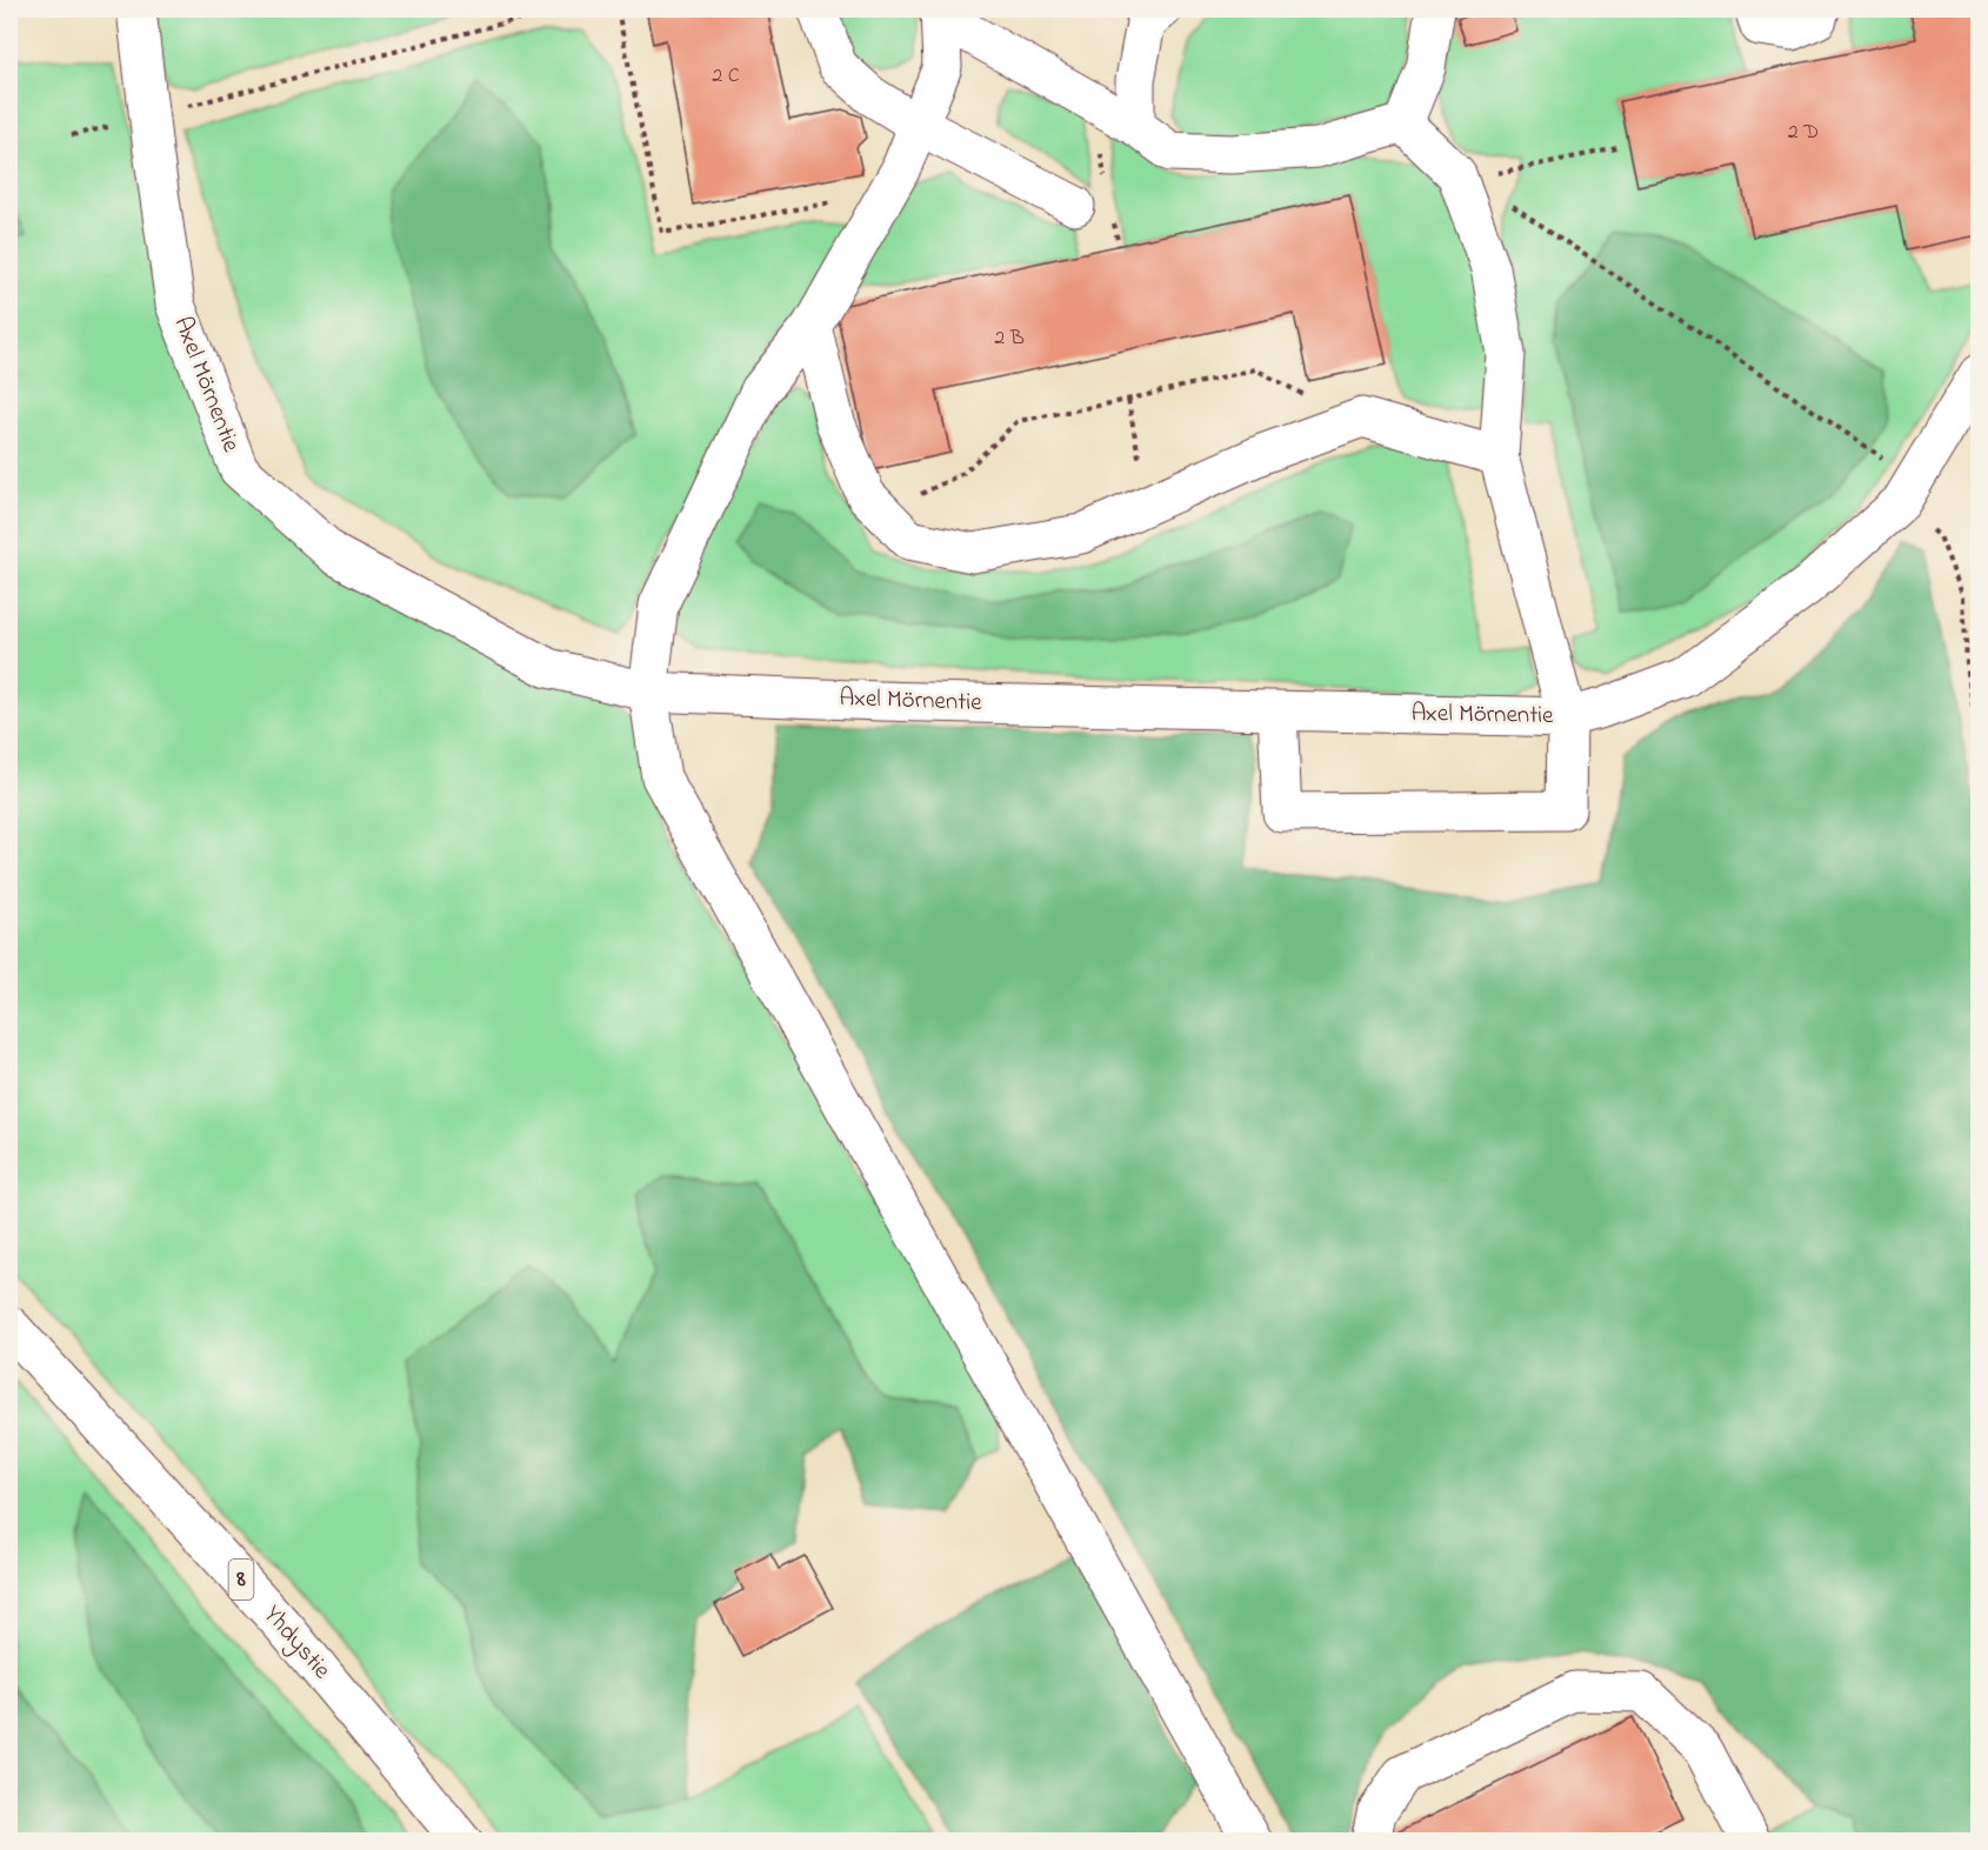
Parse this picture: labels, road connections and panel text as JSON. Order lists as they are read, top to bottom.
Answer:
{
  "streets": {
    "main road": ["Axel Mörnentie", "8", "Yhdystie"]
  },
  "house_numbers": ["2 C", "2 D", "2 B"]
}
